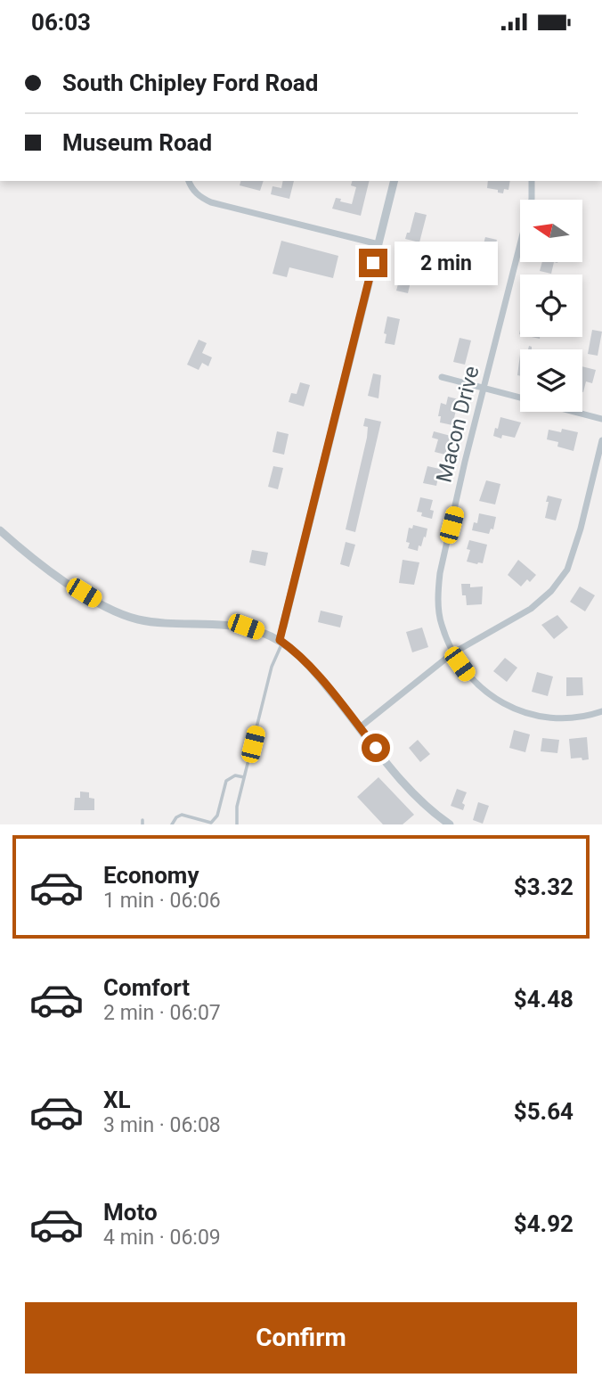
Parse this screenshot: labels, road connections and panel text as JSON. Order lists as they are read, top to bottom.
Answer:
{
  "streets": {
    "street": ["Macon Drive"]
  },
  "north": "left",
  "page": {
    "status": "06:03",
    "banner": ["South Chipley Ford Road", "Museum Road"],
    "bubble": "2 min",
    "list": [
      {
        "name": "Economy",
        "note": "1 min · 06:06",
        "value": "$3.32"
      },
      {
        "name": "Comfort",
        "note": "2 min · 06:07",
        "value": "$4.48"
      },
      {
        "name": "XL",
        "note": "3 min · 06:08",
        "value": "$5.64"
      },
      {
        "name": "Moto",
        "note": "4 min · 06:09",
        "value": "$4.92"
      }
    ],
    "buttons": "Confirm"
  }
}
